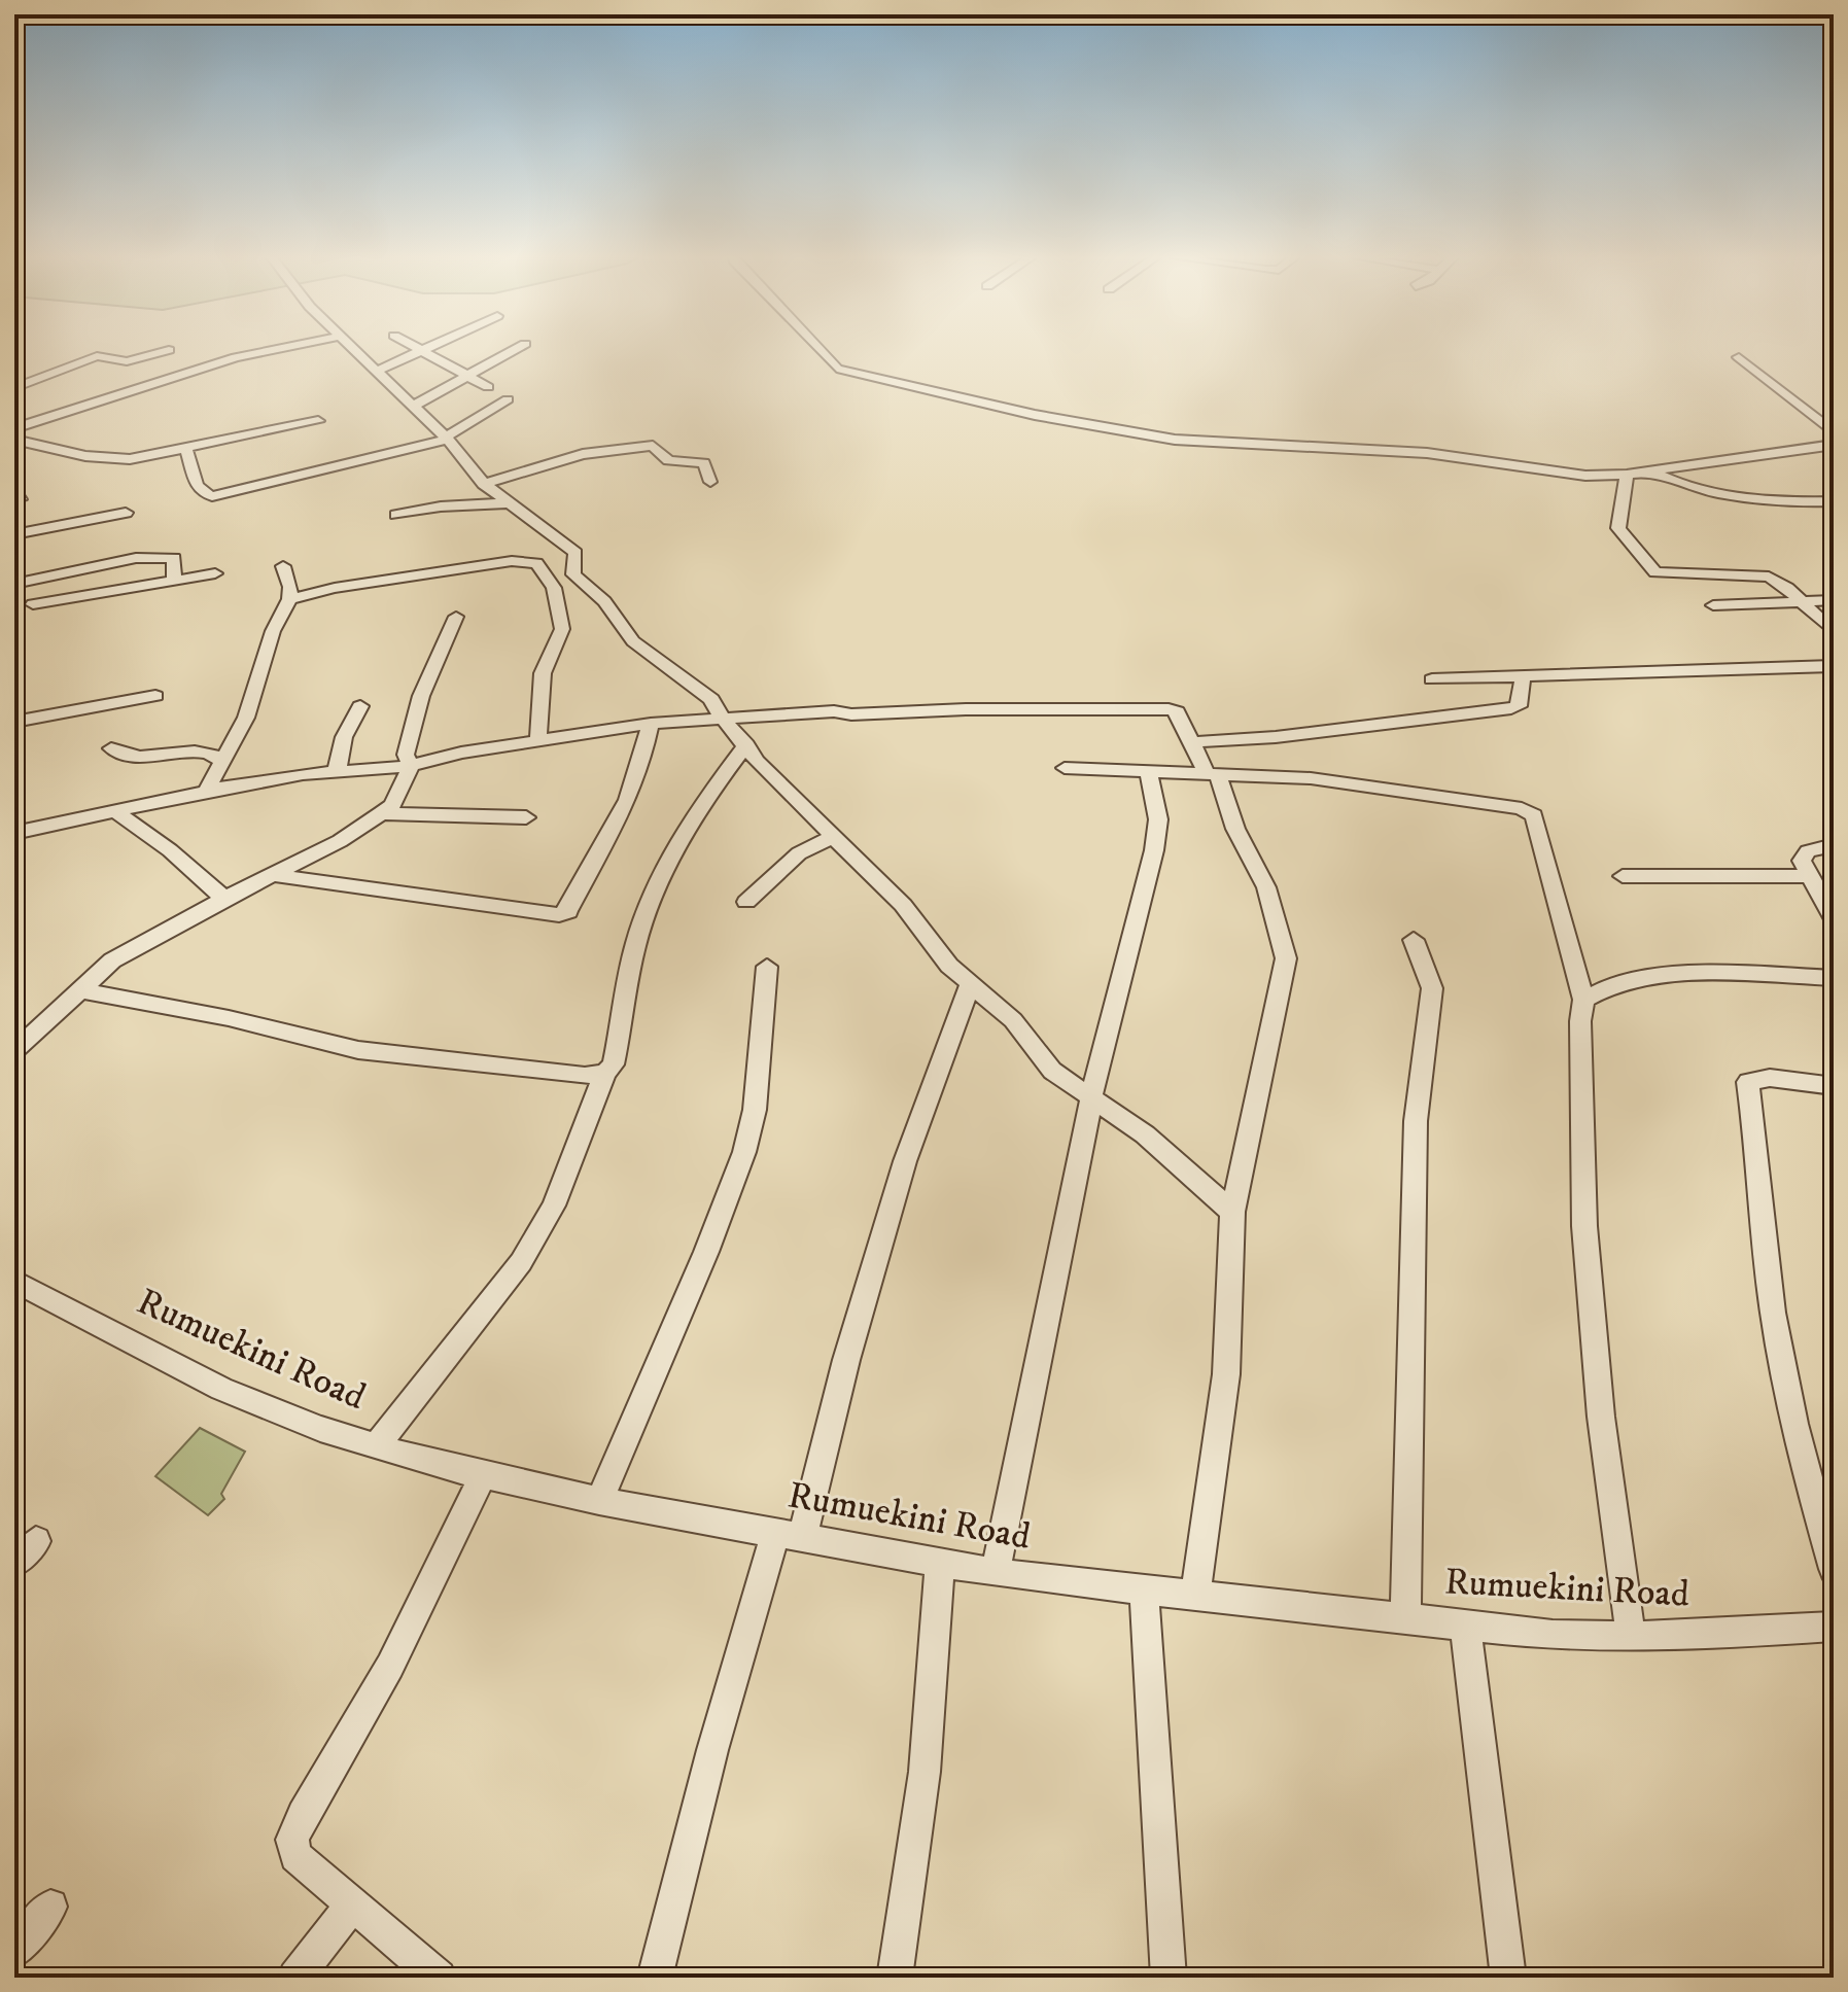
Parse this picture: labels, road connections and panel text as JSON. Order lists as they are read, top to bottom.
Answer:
{
  "streets": {
    "street": ["Rumuekini Road"]
  }
}
